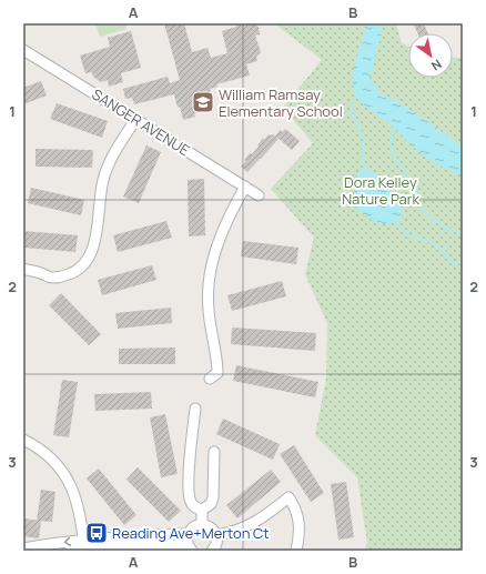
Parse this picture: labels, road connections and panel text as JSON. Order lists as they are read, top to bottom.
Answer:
{
  "streets": {
    "street": ["SANGER AVENUE"]
  },
  "parks": ["Dora Kelley Nature Park"],
  "places": {
    "school or university": ["William Ramsay Elementary School"],
    "bus stop": ["Reading Ave+Merton Ct"]
  },
  "north": "bottom right",
  "grid": {
    "columns": ["A", "B"],
    "rows": ["1", "2", "3"]
  }
}
